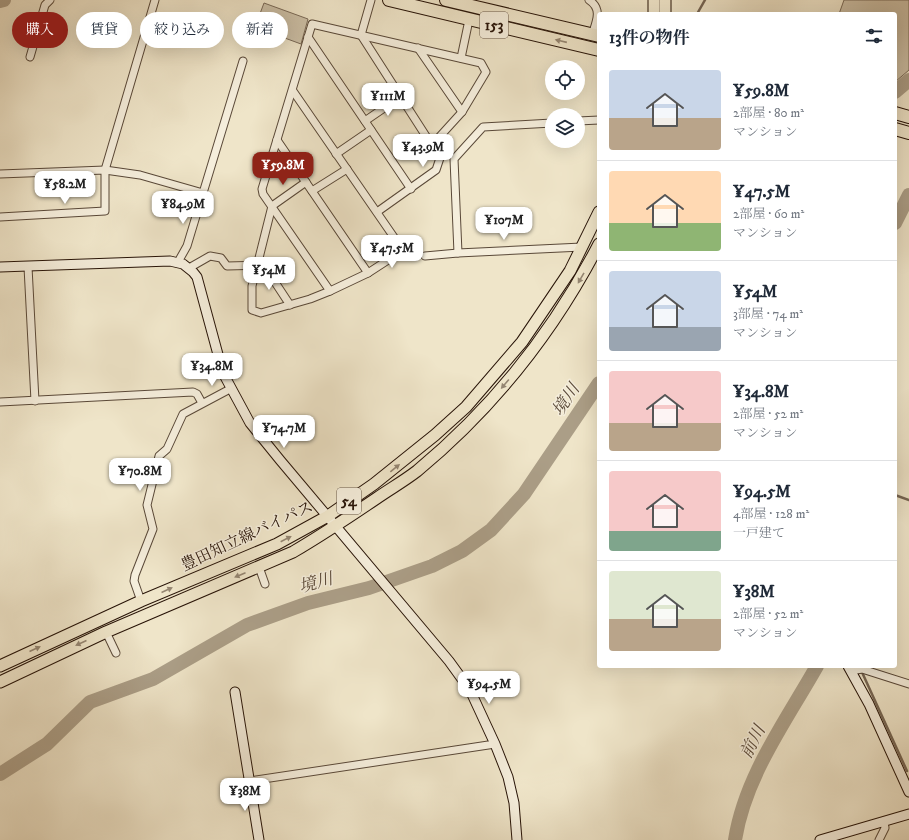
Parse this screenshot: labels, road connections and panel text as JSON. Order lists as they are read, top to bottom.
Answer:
{
  "streets": {
    "highway": ["153"],
    "main road": ["54", "豊田知立線バイパス"]
  },
  "water": ["境川", "前川"],
  "page": {
    "chip": [
      "購入",
      "賃貸",
      "絞り込み",
      "新着"
    ],
    "heading": "13件の物件",
    "list": [
      {
        "name": "¥59.8M",
        "note": "2部屋 · 80 m² · マンション"
      },
      {
        "name": "¥47.5M",
        "note": "2部屋 · 60 m² · マンション"
      },
      {
        "name": "¥54M",
        "note": "3部屋 · 74 m² · マンション"
      },
      {
        "name": "¥34.8M",
        "note": "2部屋 · 52 m² · マンション"
      },
      {
        "name": "¥94.5M",
        "note": "4部屋 · 128 m² · 一戸建て"
      },
      {
        "name": "¥38M",
        "note": "2部屋 · 52 m² · マンション"
      }
    ],
    "price": [
      "¥111M",
      "¥43.9M",
      "¥59.8M",
      "¥58.2M",
      "¥84.9M",
      "¥107M",
      "¥47.5M",
      "¥54M",
      "¥34.8M",
      "¥74.7M",
      "¥70.8M",
      "¥94.5M",
      "¥38M"
    ]
  }
}
